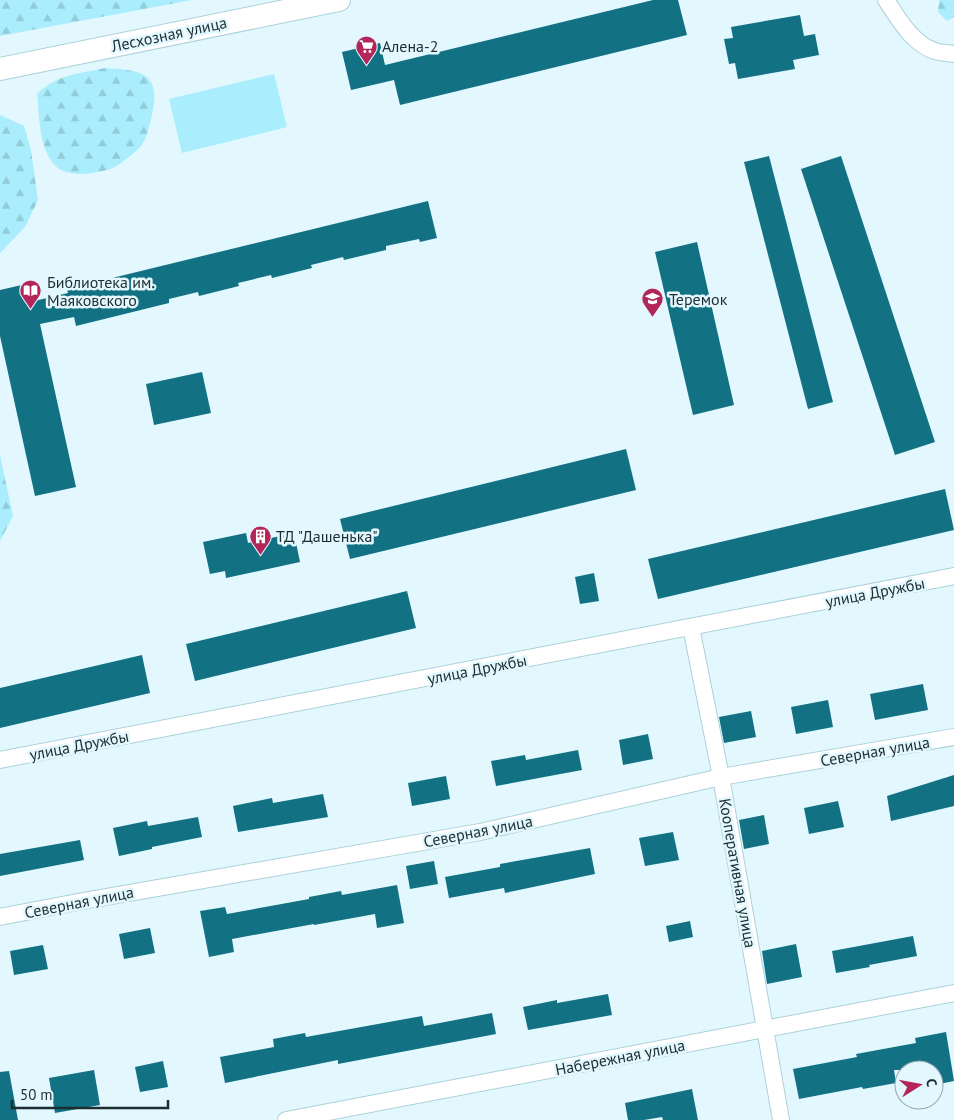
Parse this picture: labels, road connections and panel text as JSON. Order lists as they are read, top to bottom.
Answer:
{
  "streets": {
    "street": [
      "Лесхозная улица",
      "улица Дружбы",
      "Северная улица",
      "Кооперативная улица",
      "Набережная улица"
    ]
  },
  "crossings": [
    ["улица Дружбы", "Кооперативная улица"],
    ["Северная улица", "Кооперативная улица"],
    ["Кооперативная улица", "Набережная улица"]
  ],
  "places": {
    "supermarket": ["Алена-2"],
    "library": ["Библиотека им. Маяковского"],
    "school or university": ["Теремок"],
    "building": ["ТД \"Дашенька\""]
  },
  "scale_bar": "50 m",
  "north": "right"
}
